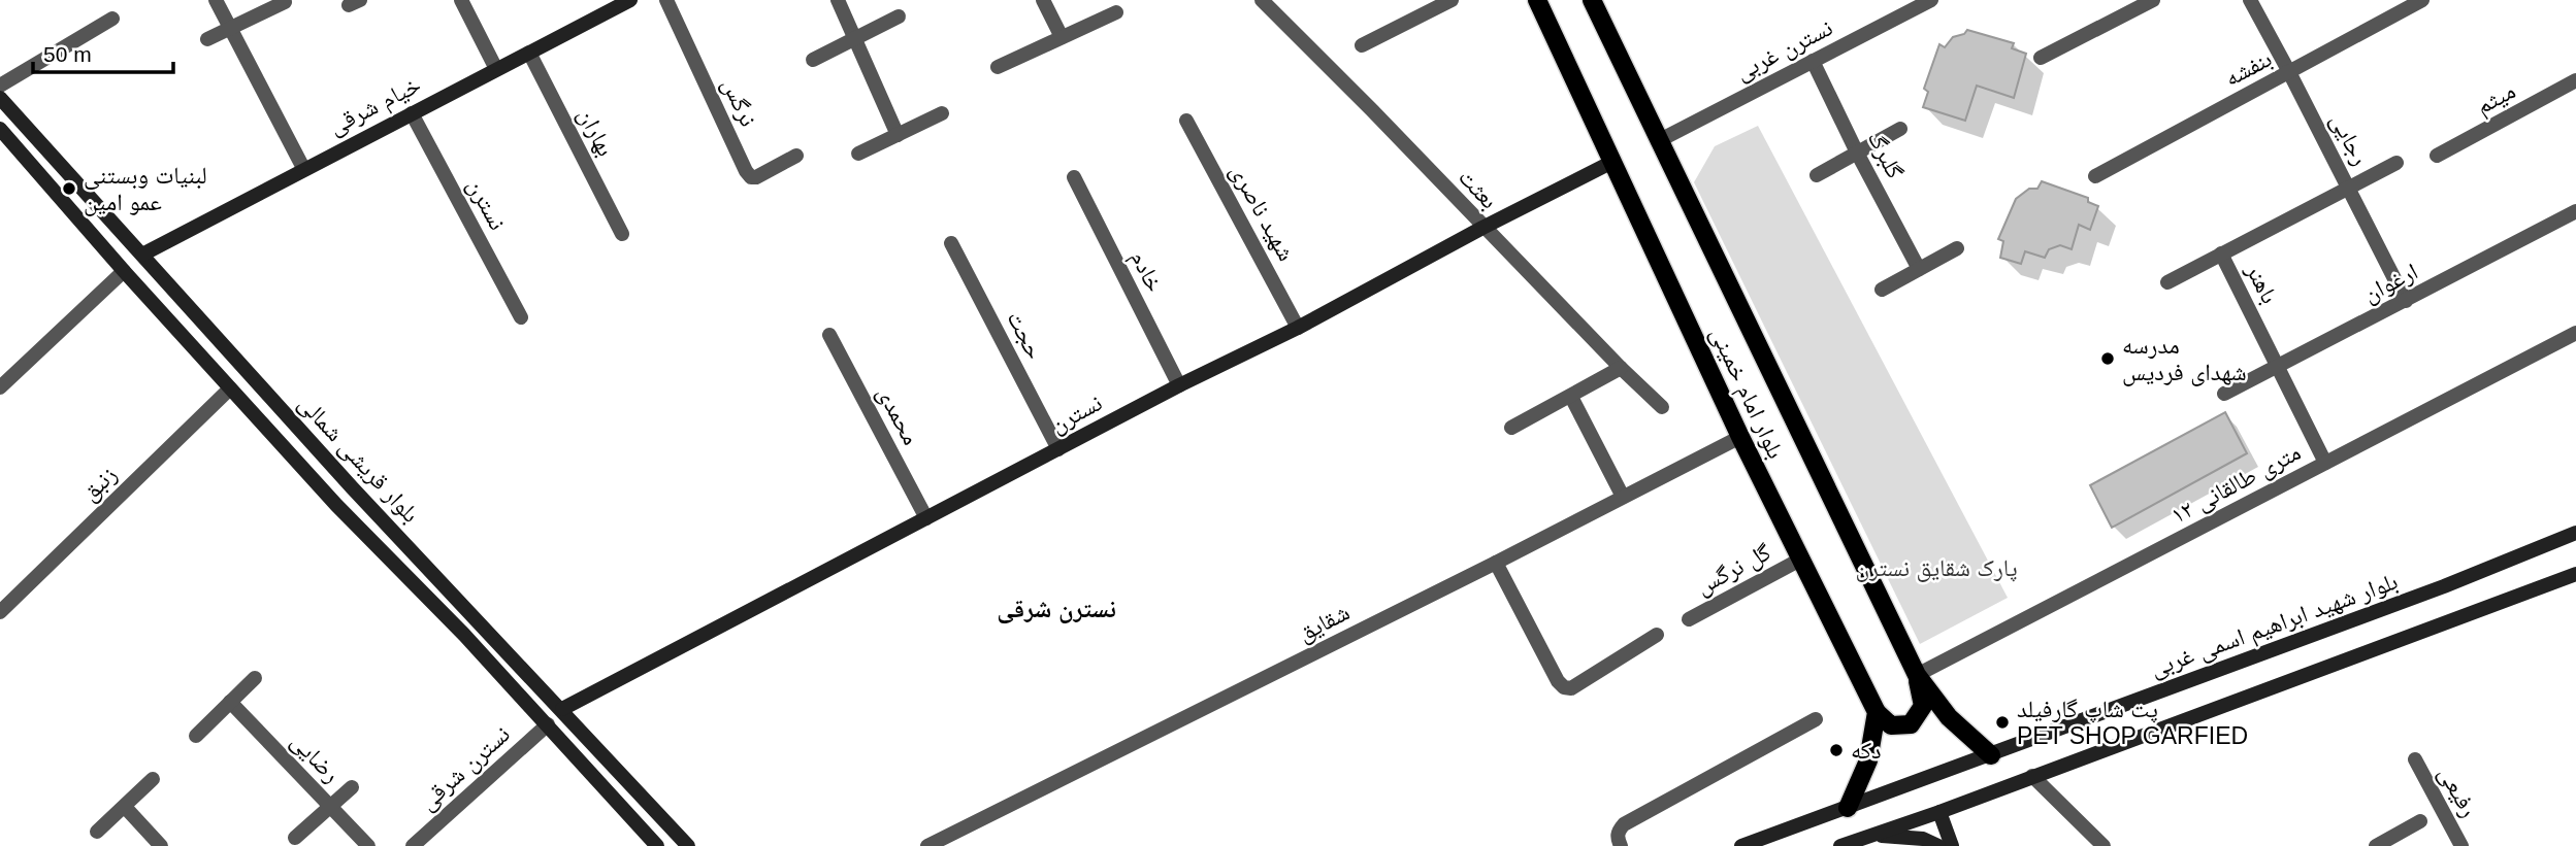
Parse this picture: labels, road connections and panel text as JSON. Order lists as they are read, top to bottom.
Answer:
{
  "streets": {
    "main road": [
      "خیام شرقی",
      "نسترن",
      "بلوار امام خمینی",
      "بلوار قریشی شمالی",
      "بلوار شهید ابراهیم اسمی غربی"
    ],
    "street": [
      "نسترن غربی",
      "بنفشه",
      "میثم",
      "نرگس",
      "بهاران",
      "رجایی",
      "گلبرگ",
      "بعثت",
      "شهید ناصری",
      "خادم",
      "ارغوان",
      "باهنر",
      "حجت",
      "محمدی",
      "زنبق",
      "۱۲ متری طالقانی",
      "گل نرگس",
      "شقایق",
      "رضایی",
      "نسترن شرقی",
      "رفیعی"
    ]
  },
  "crossings": [
    ["نسترن غربی", "گلبرگ"],
    ["نسترن غربی", "بلوار امام خمینی"],
    ["بنفشه", "رجایی"],
    ["خیام شرقی", "بهاران"],
    ["خیام شرقی", "نسترن"],
    ["خیام شرقی", "بلوار قریشی شمالی"],
    ["رجایی", "ارغوان"],
    ["رجایی", "باهنر"],
    ["بعثت", "نسترن"],
    ["نسترن", "شهید ناصری"],
    ["نسترن", "خادم"],
    ["نسترن", "حجت"],
    ["نسترن", "بلوار امام خمینی"],
    ["نسترن", "محمدی"],
    ["نسترن", "بلوار قریشی شمالی"],
    ["ارغوان", "باهنر"],
    ["باهنر", "۱۲ متری طالقانی"],
    ["بلوار امام خمینی", "۱۲ متری طالقانی"],
    ["بلوار امام خمینی", "گل نرگس"],
    ["بلوار امام خمینی", "شقایق"],
    ["بلوار امام خمینی", "بلوار شهید ابراهیم اسمی غربی"],
    ["بلوار قریشی شمالی", "زنبق"],
    ["بلوار قریشی شمالی", "نسترن شرقی"]
  ],
  "districts": ["نسترن شرقی"],
  "parks": ["پارک شقایق نسترن"],
  "places": [
    "لبنیات وبستنی عمو امین",
    "مدرسه شهدای فردیس",
    "پت شاپ گارفیلد PET SHOP GARFIED",
    "دکه"
  ],
  "scale_bar": "50 m"
}
